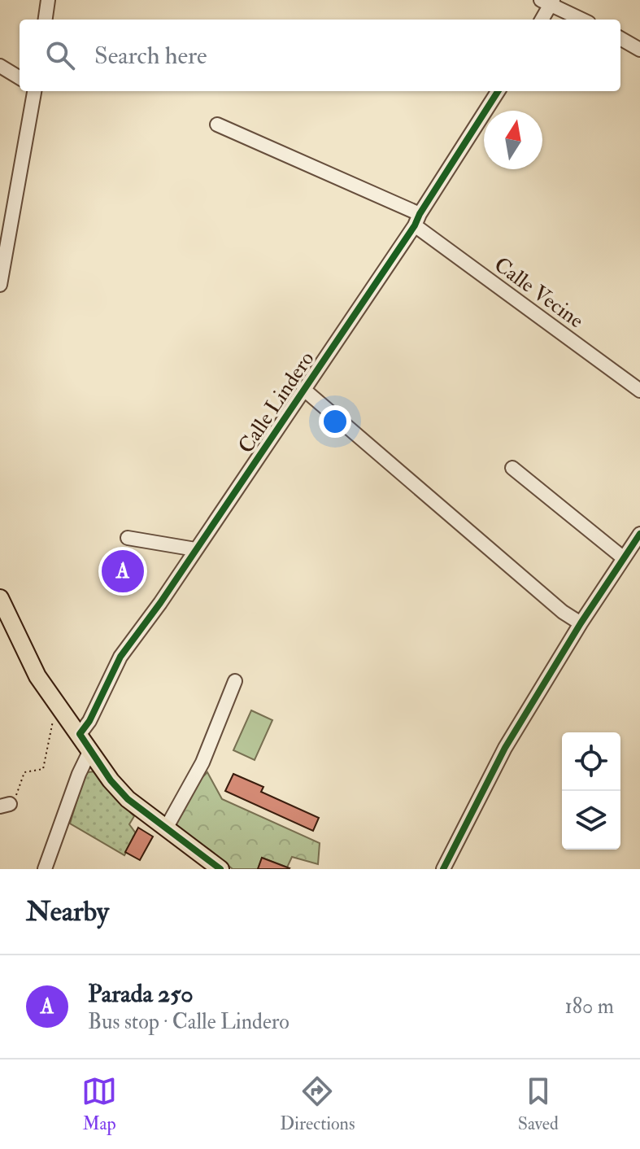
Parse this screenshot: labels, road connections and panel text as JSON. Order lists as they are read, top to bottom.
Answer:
{
  "streets": {
    "street": ["Calle Vecine", "Calle Lindero"]
  },
  "crossings": [
    ["Calle Vecine", "Calle Lindero"]
  ],
  "north": "top",
  "page": {
    "search": "Search here",
    "pins": "A",
    "heading": "Nearby",
    "list": [
      {
        "mark": "A",
        "name": "Parada 250",
        "note": "Bus stop · Calle Lindero",
        "value": "180 m"
      }
    ],
    "nav": ["Map", "Directions", "Saved"]
  }
}
